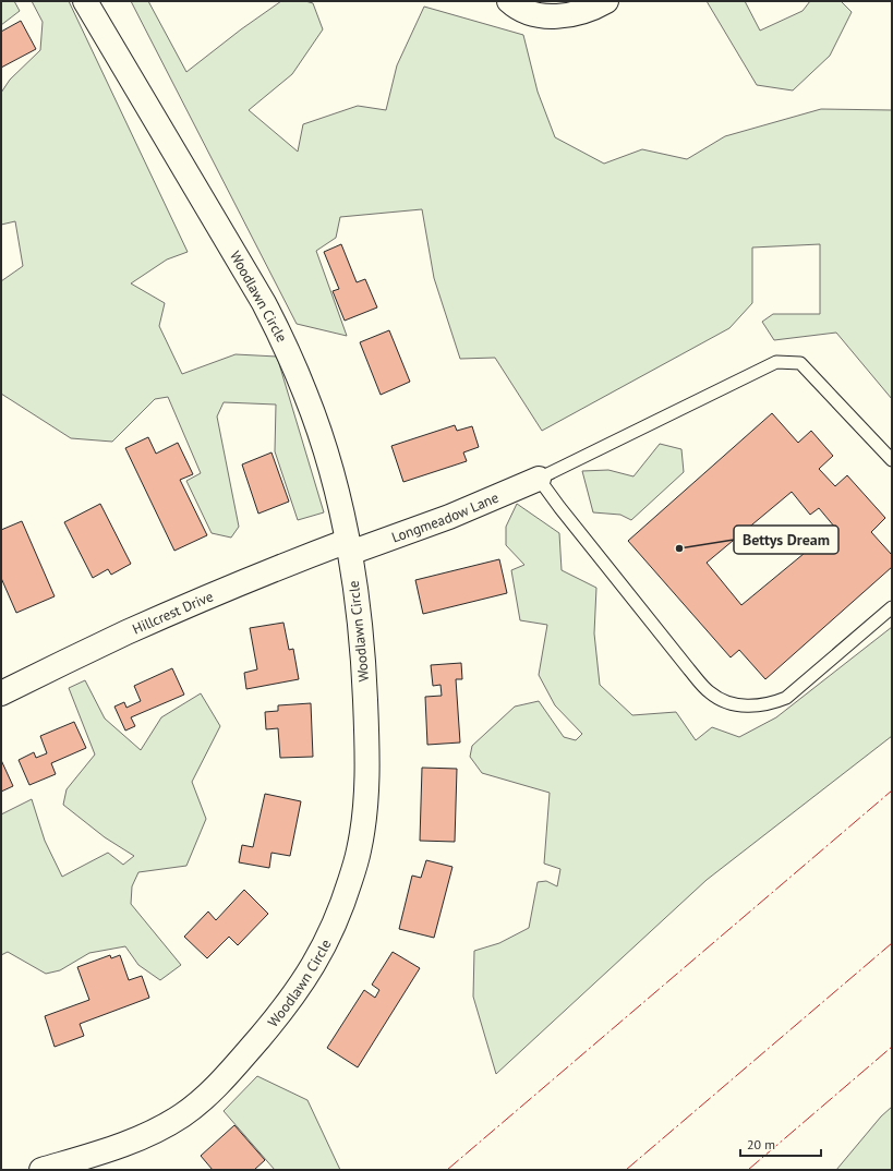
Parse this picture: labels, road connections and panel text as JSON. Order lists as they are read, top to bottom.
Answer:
{
  "streets": {
    "street": ["Woodlawn Circle", "Longmeadow Lane", "Hillcrest Drive"]
  },
  "crossings": [
    ["Woodlawn Circle", "Longmeadow Lane"],
    ["Woodlawn Circle", "Hillcrest Drive"],
    ["Longmeadow Lane", "Hillcrest Drive"]
  ],
  "places": ["Bettys Dream"],
  "scale_bar": "20 m"
}
